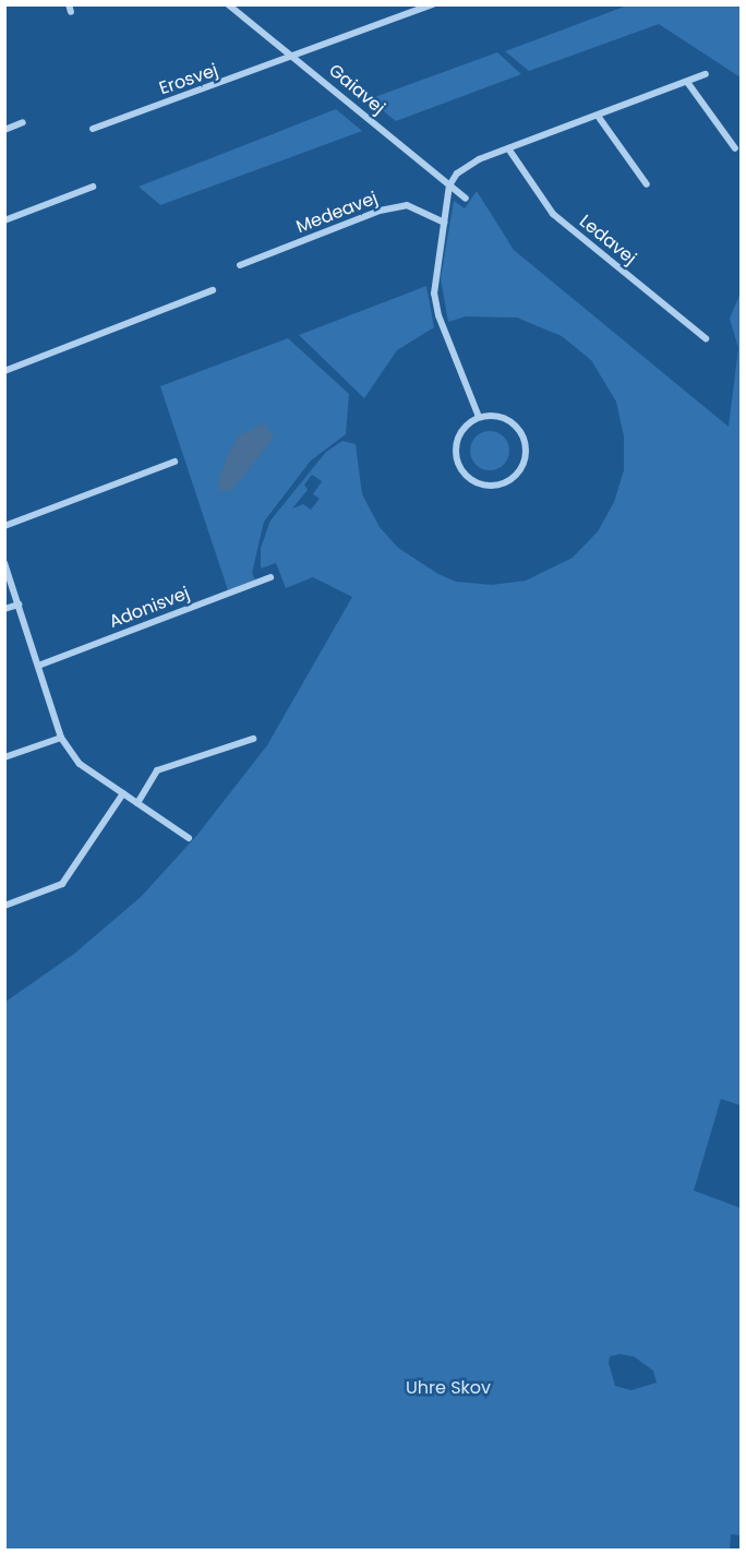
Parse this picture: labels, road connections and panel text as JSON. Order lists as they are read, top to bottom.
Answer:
{
  "streets": {
    "street": [
      "Erosvej",
      "Gaiavej",
      "Medeavej",
      "Ledavej",
      "Adonisvej"
    ]
  },
  "crossings": [
    ["Erosvej", "Gaiavej"]
  ],
  "parks": ["Uhre Skov"]
}
